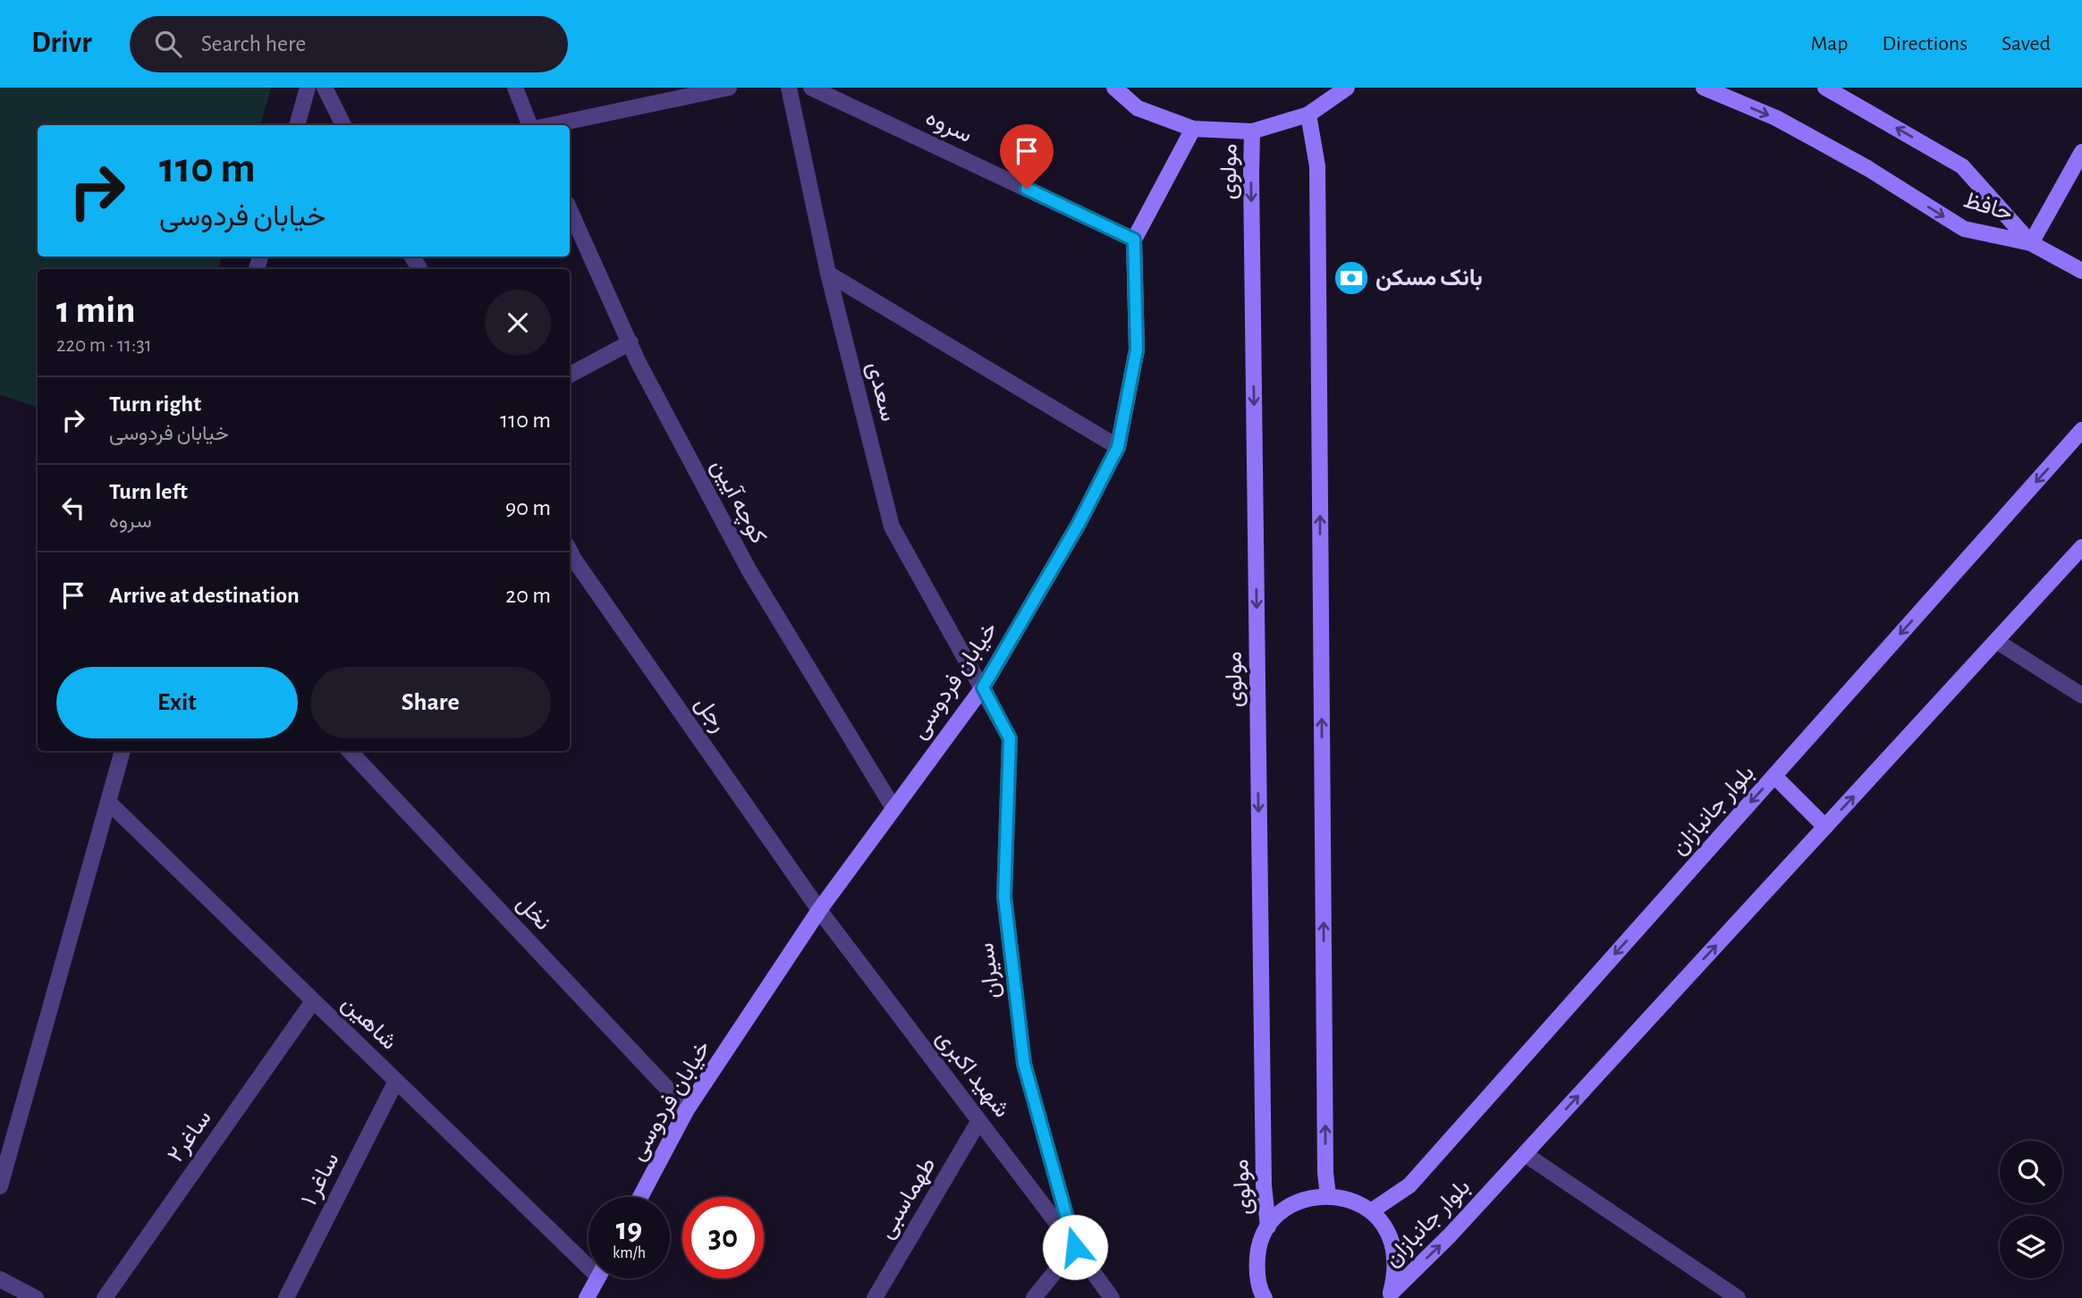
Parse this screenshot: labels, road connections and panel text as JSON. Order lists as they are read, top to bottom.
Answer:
{
  "streets": {
    "street": [
      "سروه",
      "مولوی",
      "حافظ",
      "سعدی",
      "کوچه آیین",
      "خیابان فردوسی",
      "رجل",
      "بلوار جانبازان",
      "نخل",
      "سیران",
      "شاهین",
      "شهید اکبری",
      "ساغر۲",
      "ساغر ۱",
      "طهماسبی"
    ]
  },
  "crossings": [
    ["سروه", "خیابان فردوسی"],
    ["سعدی", "خیابان فردوسی"],
    ["سعدی", "سیران"],
    ["کوچه آیین", "خیابان فردوسی"],
    ["خیابان فردوسی", "رجل"],
    ["خیابان فردوسی", "نخل"],
    ["خیابان فردوسی", "سیران"],
    ["خیابان فردوسی", "شهید اکبری"],
    ["رجل", "شهید اکبری"],
    ["سیران", "شهید اکبری"],
    ["شاهین", "ساغر۲"],
    ["شاهین", "ساغر ۱"],
    ["شهید اکبری", "طهماسبی"]
  ],
  "places": {
    "bank": ["بانک مسکن"]
  },
  "page": {
    "header": "Drivr",
    "search": "Search here",
    "nav": ["Map", "Directions", "Saved"],
    "turn": ["110 m", "خیابان فردوسی"],
    "heading": ["1 min", "220 m · 11:31"],
    "list": [
      {
        "name": "Turn right",
        "note": "خیابان فردوسی",
        "value": "110 m"
      },
      {
        "name": "Turn left",
        "note": "سروه",
        "value": "90 m"
      },
      {
        "name": "Arrive at destination",
        "value": "20 m"
      }
    ],
    "buttons": ["Exit", "Share"],
    "speed": "19 km/h",
    "limit": "30"
  }
}
